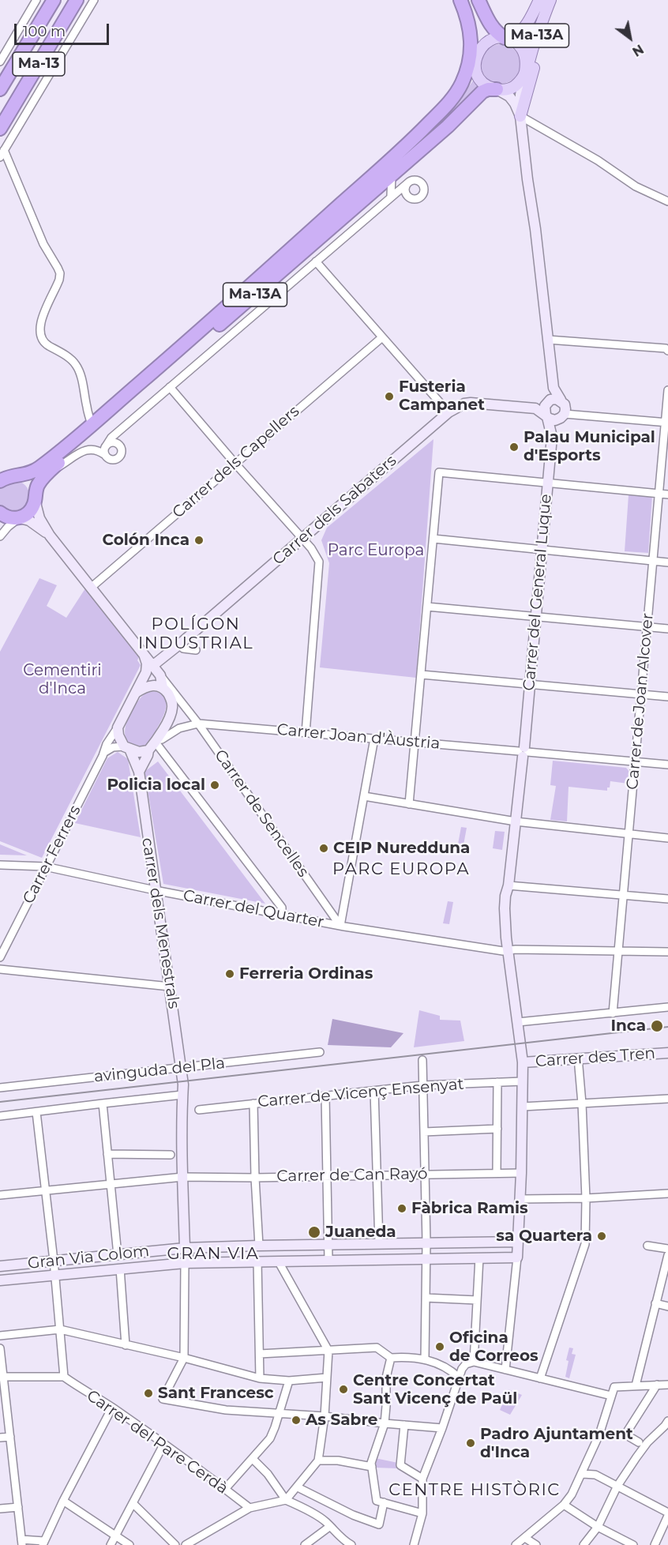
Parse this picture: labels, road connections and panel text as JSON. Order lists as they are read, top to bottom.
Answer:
{
  "streets": {
    "highway": ["Ma-13A", "Ma-13"],
    "main road": [
      "Carrer dels Sabaters",
      "Carrer del General Luque",
      "Carrer de Sencelles",
      "carrer dels Menestrals",
      "Carrer des Tren",
      "Gran Via Colom"
    ],
    "street": [
      "Carrer dels Capellers",
      "Carrer de Joan Alcover",
      "Carrer Joan d'Àustria",
      "Carrer Ferrers",
      "Carrer del Quarter",
      "avinguda del Pla",
      "Carrer de Vicenç Ensenyat",
      "Carrer de Can Rayó",
      "Carrer del Pare Cerdà"
    ]
  },
  "crossings": [
    ["Ma-13A", "Carrer de Sencelles"],
    ["Carrer dels Capellers", "Carrer de Sencelles"],
    ["Carrer dels Sabaters", "Carrer del General Luque"],
    ["Carrer dels Sabaters", "Carrer de Sencelles"],
    ["Carrer del General Luque", "Carrer Joan d'Àustria"],
    ["Carrer del General Luque", "Carrer del Quarter"],
    ["Carrer del General Luque", "Carrer des Tren"],
    ["Carrer del General Luque", "Carrer de Vicenç Ensenyat"],
    ["Carrer del General Luque", "Carrer de Can Rayó"],
    ["Carrer del General Luque", "Gran Via Colom"],
    ["Carrer de Joan Alcover", "Carrer Joan d'Àustria"],
    ["Carrer de Joan Alcover", "Carrer del Quarter"],
    ["Carrer Joan d'Àustria", "Carrer de Sencelles"],
    ["Carrer de Sencelles", "Carrer Ferrers"],
    ["Carrer de Sencelles", "Carrer del Quarter"],
    ["Carrer de Sencelles", "carrer dels Menestrals"],
    ["Carrer Ferrers", "Carrer del Quarter"],
    ["Carrer Ferrers", "carrer dels Menestrals"],
    ["Carrer del Quarter", "carrer dels Menestrals"],
    ["carrer dels Menestrals", "avinguda del Pla"],
    ["carrer dels Menestrals", "Carrer de Can Rayó"],
    ["carrer dels Menestrals", "Gran Via Colom"]
  ],
  "districts": [
    "POLÍGON INDUSTRIAL",
    "PARC EUROPA",
    "GRAN VIA",
    "CENTRE HISTÒRIC"
  ],
  "parks": ["Parc Europa", "Cementiri d'Inca"],
  "places": [
    "Fusteria Campanet",
    "Palau Municipal d'Esports",
    "Colón Inca",
    "Policia local",
    "CEIP Nuredduna",
    "Ferreria Ordinas",
    "Inca",
    "Fàbrica Ramis",
    "Juaneda",
    "sa Quartera",
    "Oficina de Correos",
    "Centre Concertat Sant Vicenç de Paül",
    "Sant Francesc",
    "As Sabre",
    "Padro Ajuntament d'Inca"
  ],
  "scale_bar": "100 m",
  "north": "bottom right"
}
